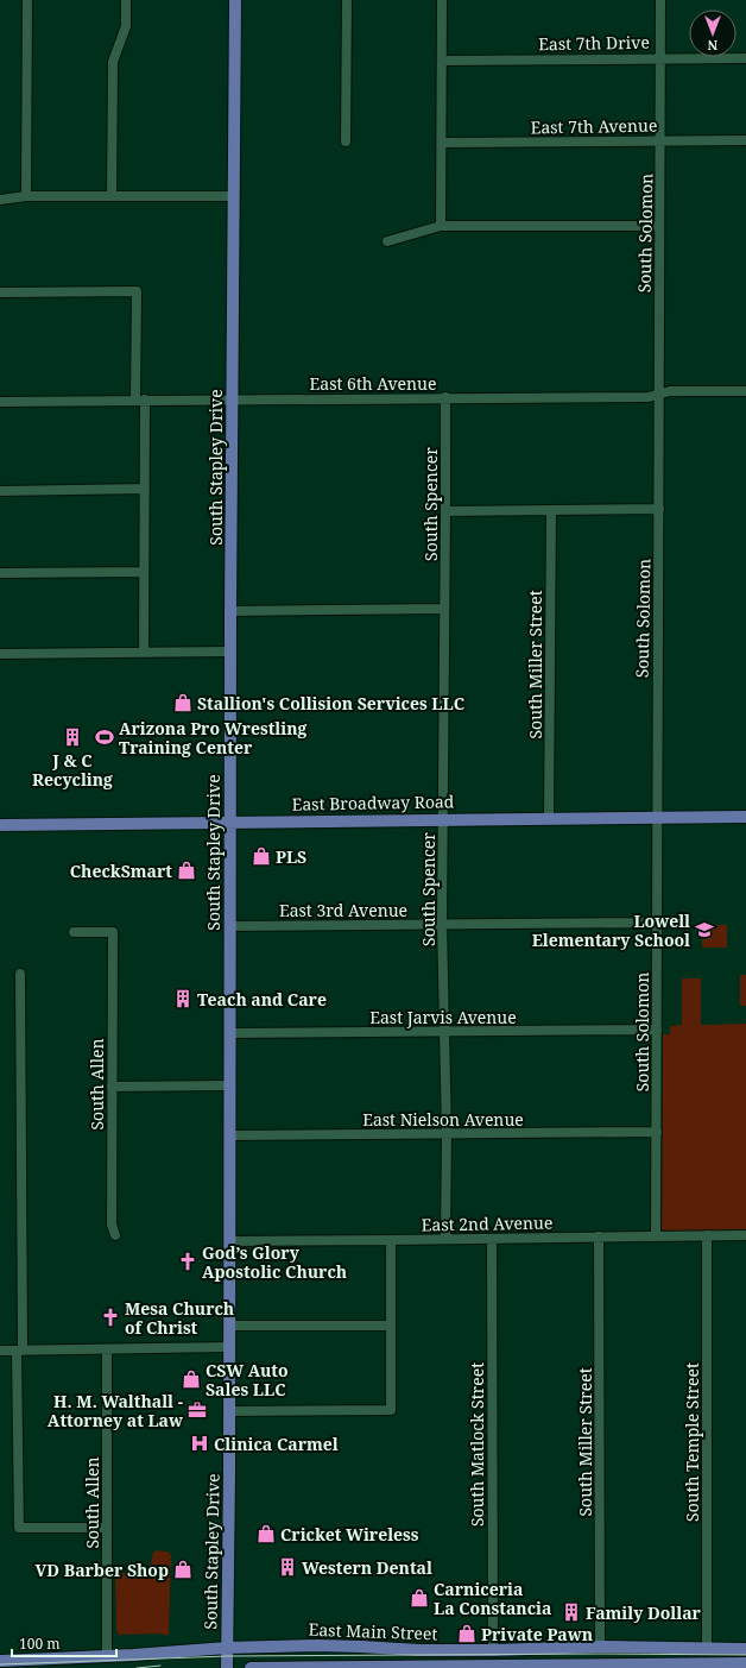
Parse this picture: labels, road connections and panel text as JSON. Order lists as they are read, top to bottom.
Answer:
{
  "streets": {
    "main road": ["South Stapley Drive", "East Broadway Road", "East Main Street"],
    "street": [
      "East 7th Drive",
      "East 7th Avenue",
      "South Solomon",
      "East 6th Avenue",
      "South Spencer",
      "South Miller Street",
      "East 3rd Avenue",
      "East Jarvis Avenue",
      "South Allen",
      "East Nielson Avenue",
      "East 2nd Avenue",
      "South Temple Street",
      "South Matlock Street"
    ]
  },
  "crossings": [
    ["East 7th Drive", "South Solomon"],
    ["East 7th Avenue", "South Solomon"],
    ["South Solomon", "East 6th Avenue"],
    ["South Solomon", "East Broadway Road"],
    ["South Solomon", "East 3rd Avenue"],
    ["South Solomon", "East Jarvis Avenue"],
    ["South Solomon", "East Nielson Avenue"],
    ["South Solomon", "East 2nd Avenue"],
    ["East 6th Avenue", "South Stapley Drive"],
    ["East 6th Avenue", "South Spencer"],
    ["South Stapley Drive", "East Broadway Road"],
    ["South Stapley Drive", "East 3rd Avenue"],
    ["South Stapley Drive", "East Jarvis Avenue"],
    ["South Stapley Drive", "East Nielson Avenue"],
    ["South Stapley Drive", "East 2nd Avenue"],
    ["South Stapley Drive", "East Main Street"],
    ["South Spencer", "East Broadway Road"],
    ["South Spencer", "East 3rd Avenue"],
    ["South Spencer", "East Jarvis Avenue"],
    ["South Spencer", "East Nielson Avenue"],
    ["South Spencer", "East 2nd Avenue"],
    ["South Miller Street", "East Broadway Road"],
    ["South Miller Street", "East 2nd Avenue"],
    ["South Miller Street", "East Main Street"],
    ["South Allen", "East Main Street"],
    ["East 2nd Avenue", "South Temple Street"],
    ["East 2nd Avenue", "South Matlock Street"],
    ["South Temple Street", "East Main Street"],
    ["South Matlock Street", "East Main Street"]
  ],
  "places": {
    "shop": [
      "Stallion's Collision Services LLC",
      "PLS",
      "CheckSmart",
      "CSW Auto Sales LLC",
      "Cricket Wireless",
      "VD Barber Shop",
      "Carniceria La Constancia",
      "Private Pawn"
    ],
    "building": [
      "J & C Recycling",
      "Teach and Care",
      "Western Dental",
      "Family Dollar"
    ],
    "sports": ["Arizona Pro Wrestling Training Center"],
    "school or university": ["Lowell Elementary School"],
    "church": ["God’s Glory Apostolic Church", "Mesa Church of Christ"],
    "office": ["H. M. Walthall - Attorney at Law"],
    "hospital": ["Clinica Carmel"]
  },
  "scale_bar": "100 m",
  "north": "bottom"
}
